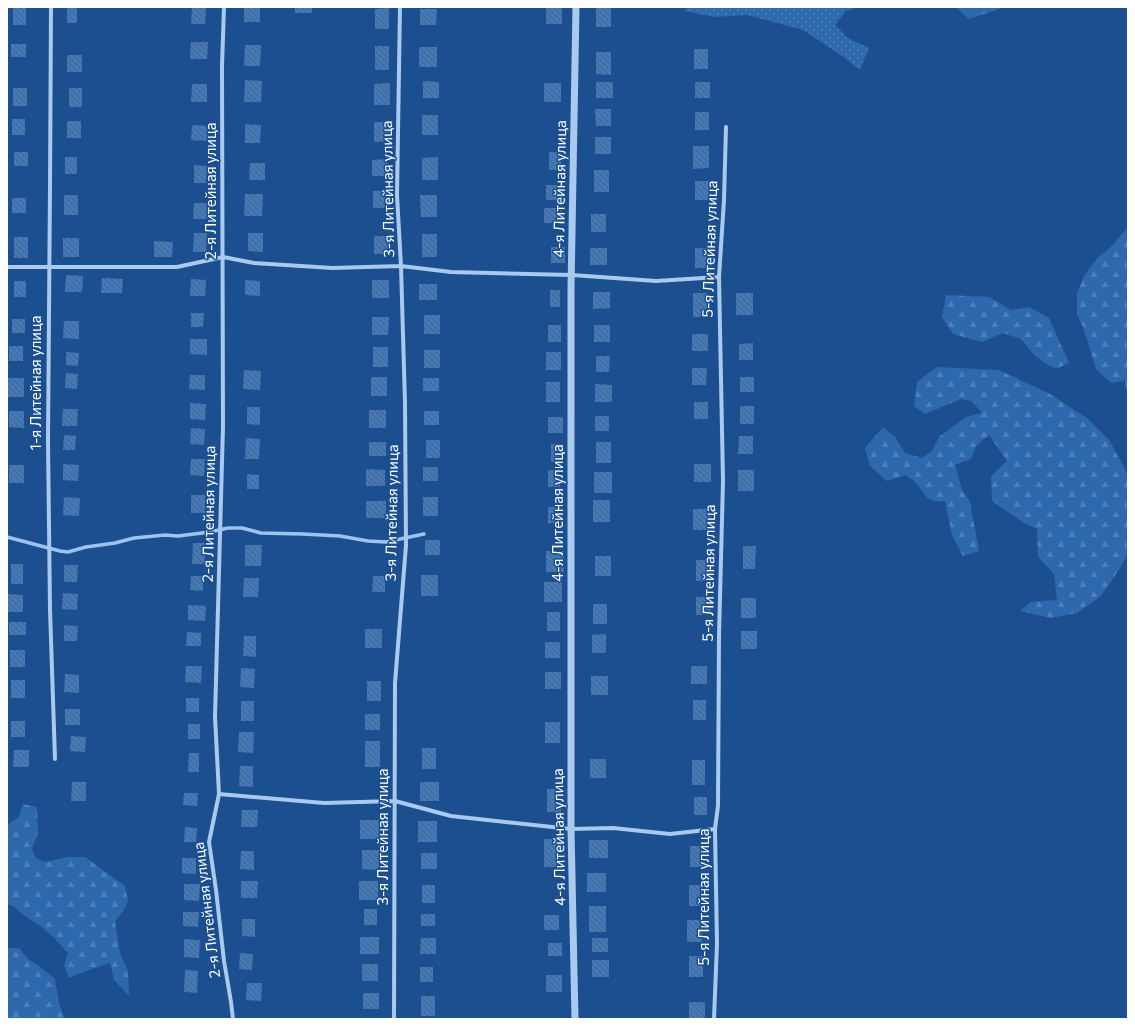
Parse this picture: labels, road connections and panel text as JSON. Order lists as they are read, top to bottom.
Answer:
{
  "streets": {
    "street": [
      "3-я Литейная улица",
      "4-я Литейная улица",
      "2-я Литейная улица",
      "5-я Литейная улица",
      "1-я Литейная улица"
    ]
  }
}
